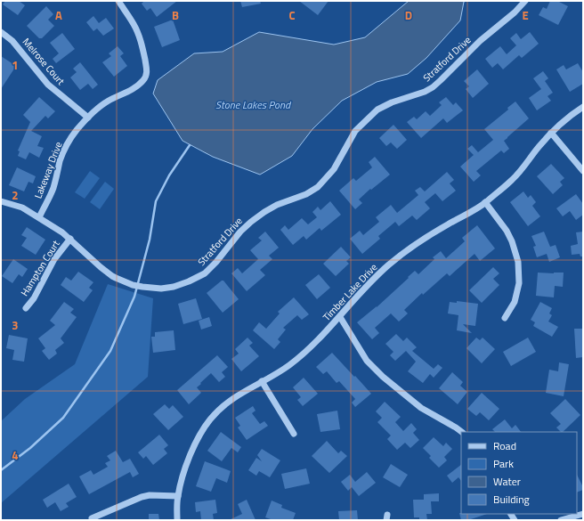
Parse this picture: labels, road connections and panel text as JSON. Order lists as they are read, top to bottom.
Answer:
{
  "streets": {
    "street": [
      "Stratford Drive",
      "Melrose Court",
      "Lakeway Drive",
      "Hampton Court",
      "Timber Lake Drive"
    ]
  },
  "crossings": [
    ["Stratford Drive", "Lakeway Drive"],
    ["Stratford Drive", "Hampton Court"],
    ["Melrose Court", "Lakeway Drive"]
  ],
  "water": ["Stone Lakes Pond"],
  "legend": [
    "Road",
    "Park",
    "Water",
    "Building"
  ],
  "grid": {
    "columns": [
      "A",
      "B",
      "C",
      "D",
      "E"
    ],
    "rows": [
      "1",
      "2",
      "3",
      "4"
    ]
  }
}
